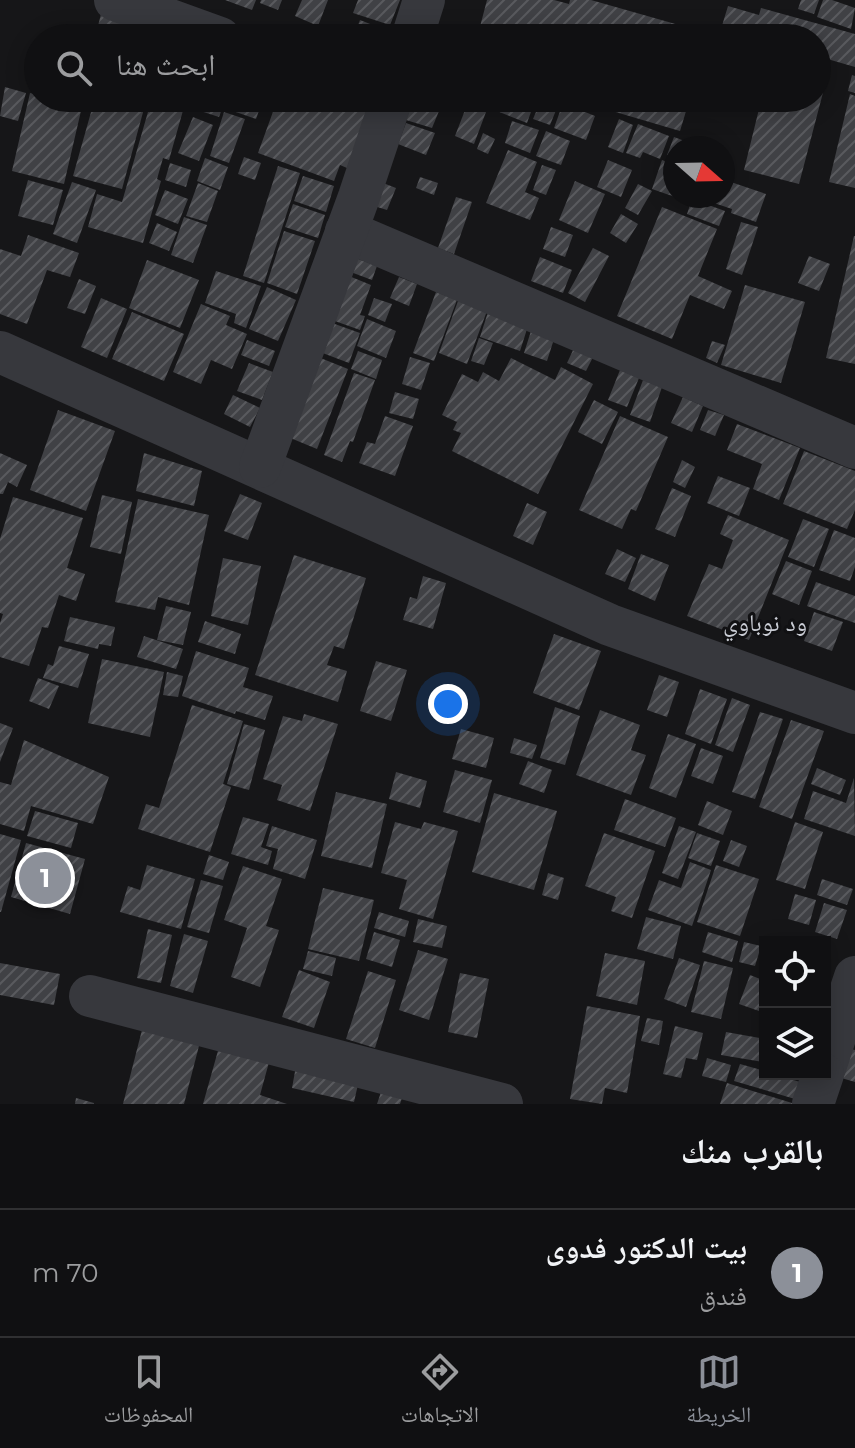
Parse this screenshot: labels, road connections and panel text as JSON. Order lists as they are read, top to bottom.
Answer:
{
  "districts": ["ود نوباوي"],
  "north": "right",
  "page": {
    "search": "ابحث هنا",
    "pins": "1",
    "heading": "بالقرب منك",
    "list": [
      {
        "mark": "1",
        "name": "بيت الدكتور فدوى",
        "note": "فندق",
        "value": "70 m"
      }
    ],
    "nav": ["الخريطة", "الاتجاهات", "المحفوظات"]
  }
}
